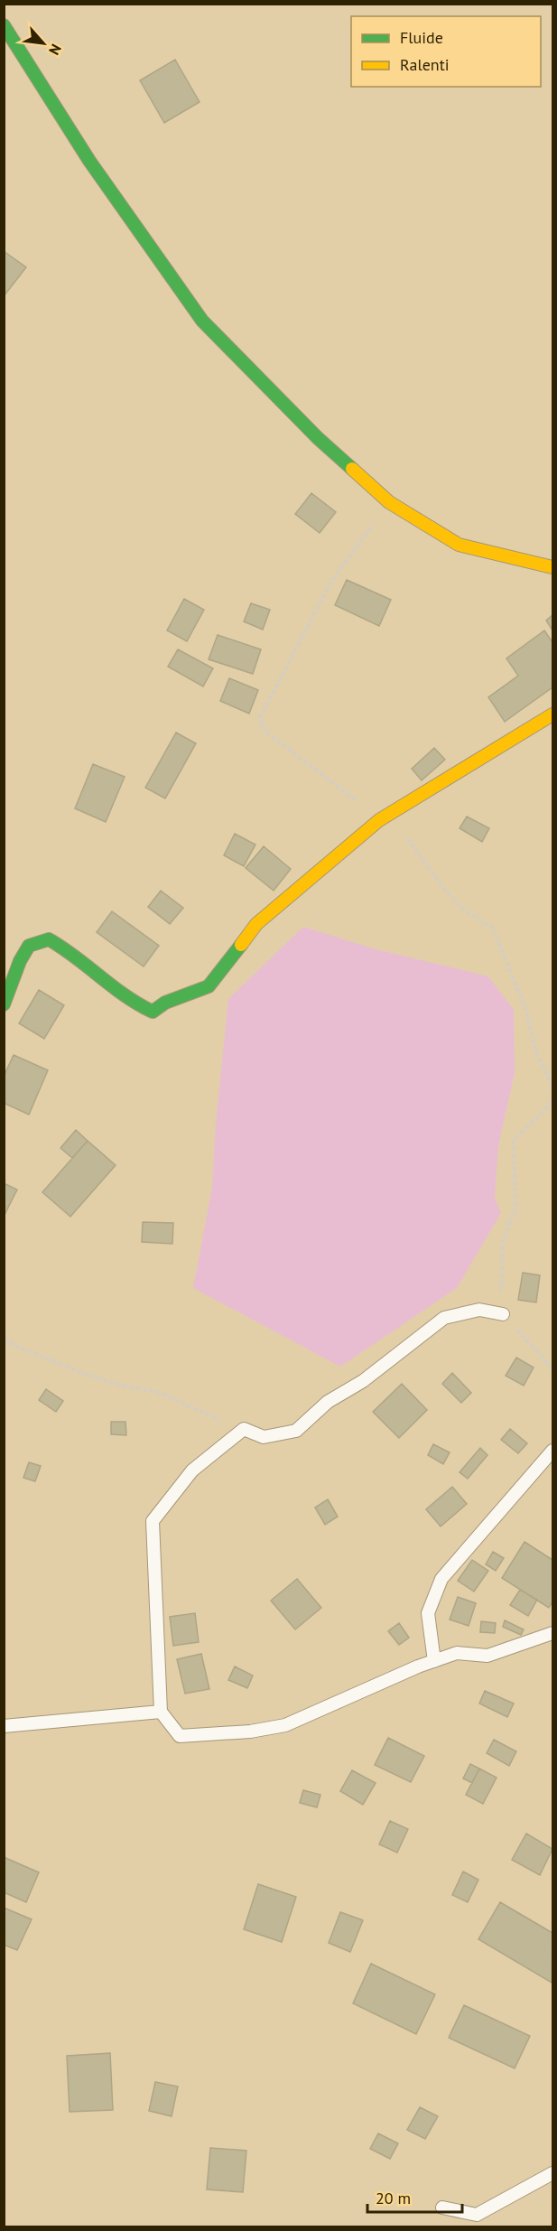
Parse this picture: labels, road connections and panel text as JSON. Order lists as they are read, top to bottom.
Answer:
{
  "legend": ["Fluide", "Ralenti"],
  "scale_bar": "20 m",
  "north": "bottom right"
}
